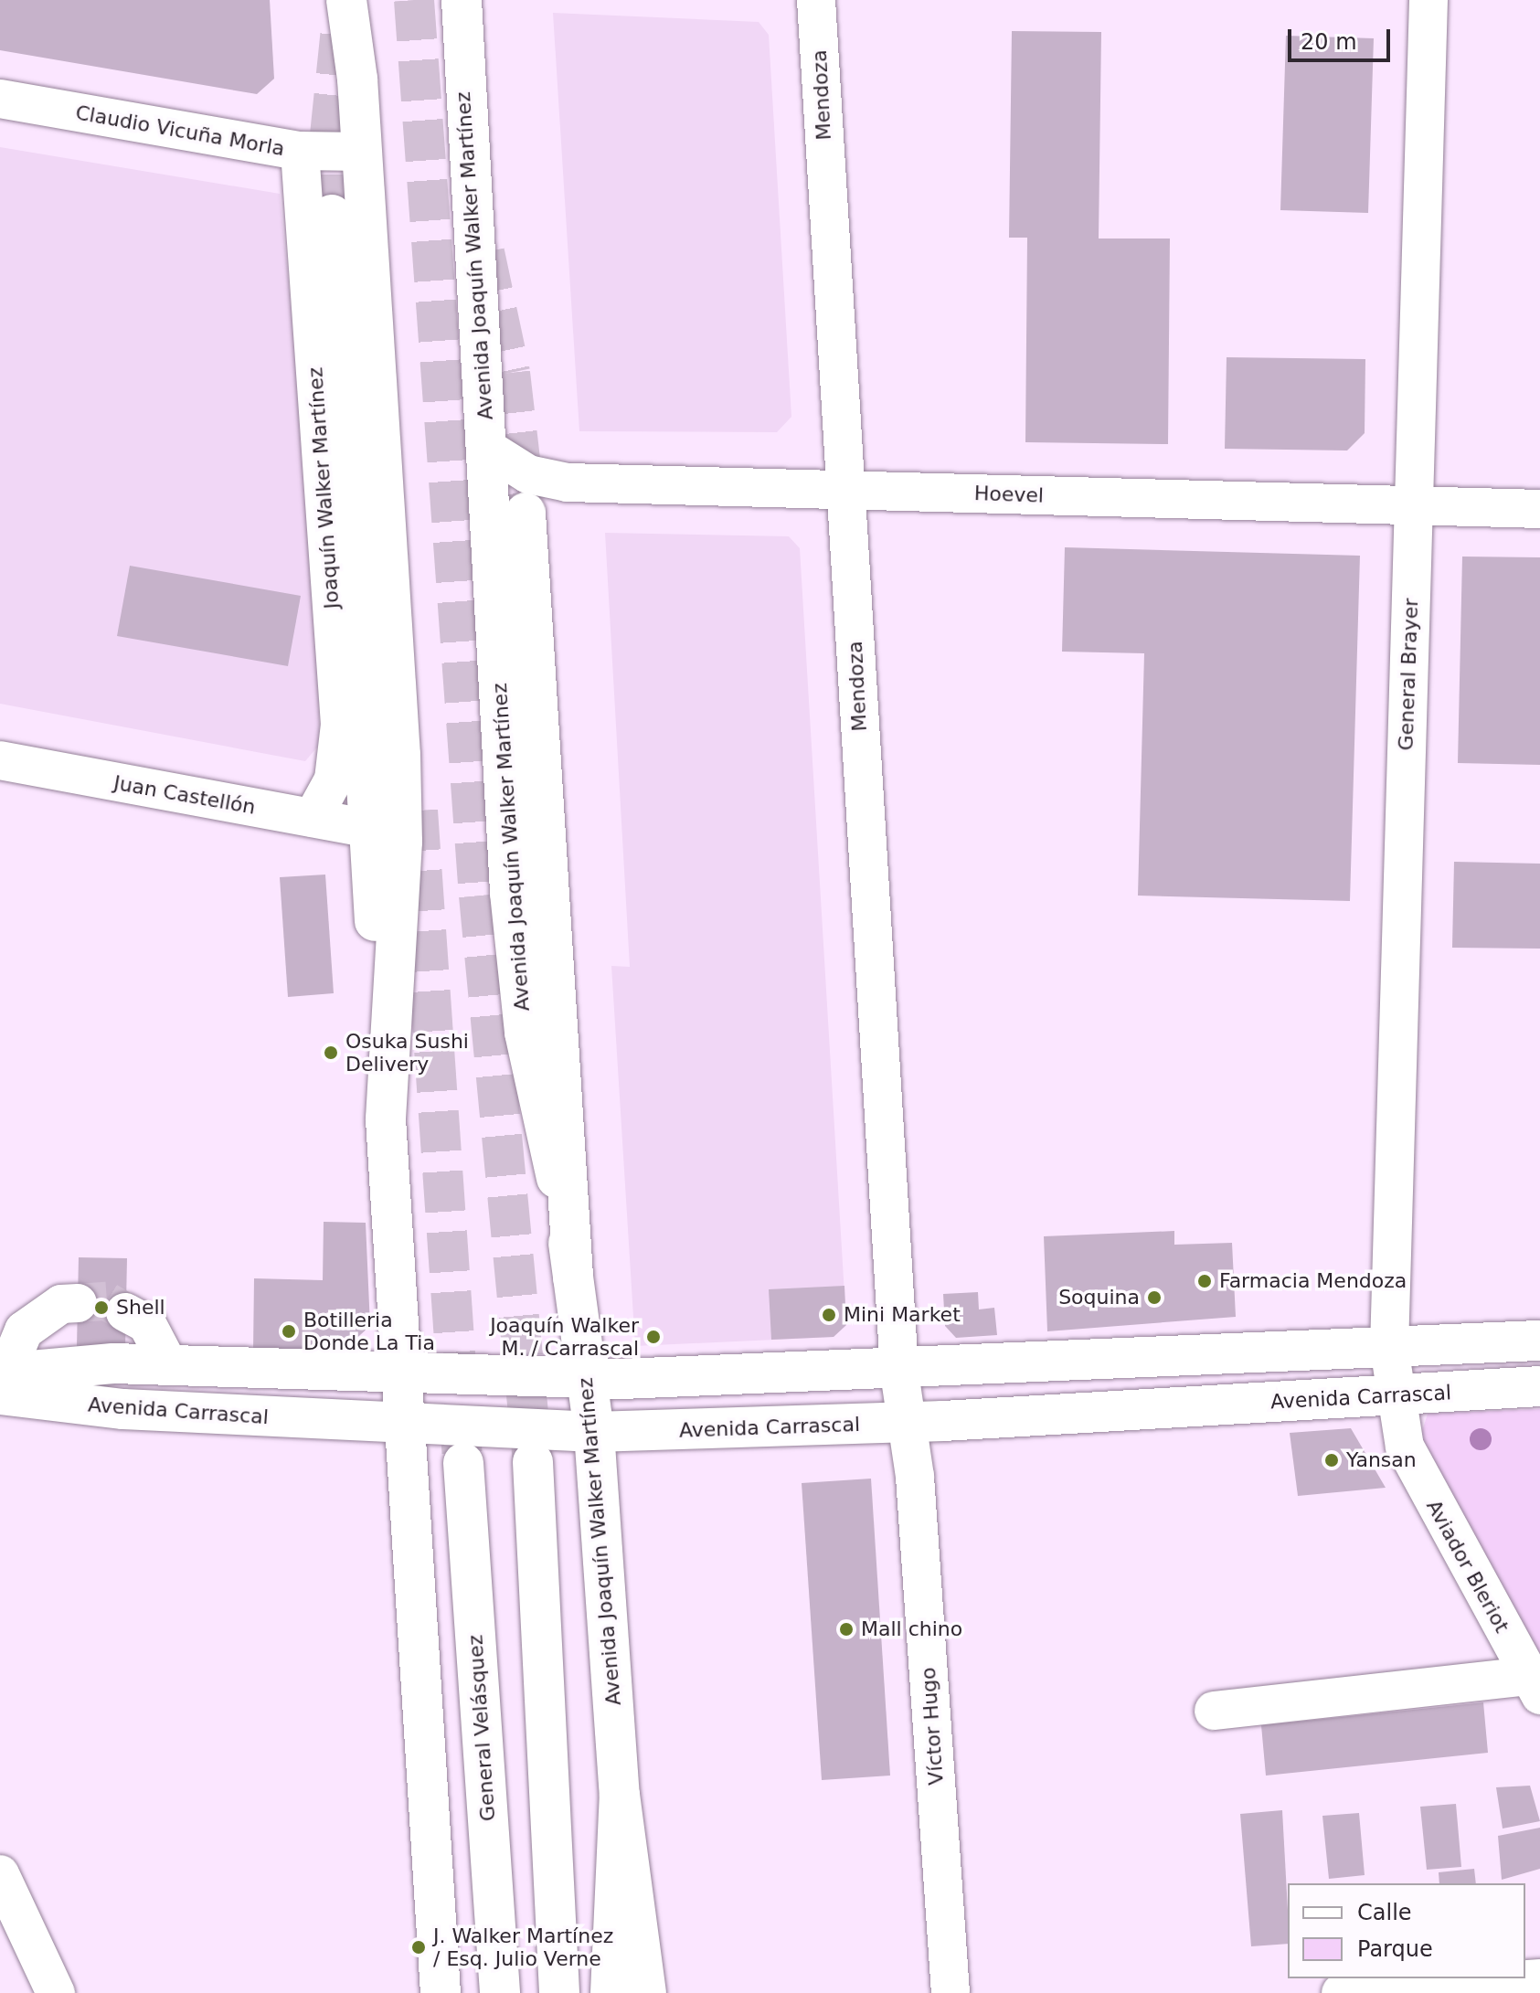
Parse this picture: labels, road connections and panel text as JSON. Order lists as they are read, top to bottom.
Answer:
{
  "streets": {
    "main road": ["Avenida Joaquín Walker Martínez", "Avenida Carrascal", "General Velásquez"],
    "street": [
      "Mendoza",
      "Claudio Vicuña Morla",
      "Joaquín Walker Martínez",
      "Hoevel",
      "General Brayer",
      "Juan Castellón",
      "Aviador Bleriot",
      "Víctor Hugo"
    ]
  },
  "crossings": [
    ["Mendoza", "Hoevel"],
    ["Mendoza", "Avenida Carrascal"],
    ["Mendoza", "Víctor Hugo"],
    ["Claudio Vicuña Morla", "Joaquín Walker Martínez"],
    ["Avenida Joaquín Walker Martínez", "Hoevel"],
    ["Avenida Joaquín Walker Martínez", "Avenida Carrascal"],
    ["Joaquín Walker Martínez", "Juan Castellón"],
    ["Hoevel", "General Brayer"],
    ["General Brayer", "Avenida Carrascal"],
    ["General Brayer", "Aviador Bleriot"],
    ["Avenida Carrascal", "Aviador Bleriot"],
    ["Avenida Carrascal", "Víctor Hugo"]
  ],
  "places": [
    "Osuka Sushi Delivery",
    "Farmacia Mendoza",
    "Soquina",
    "Shell",
    "Mini Market",
    "Botilleria Donde La Tia",
    "Joaquín Walker M. / Carrascal",
    "Yansan",
    "Mall chino",
    "J. Walker Martínez / Esq. Julio Verne"
  ],
  "legend": ["Calle", "Parque"],
  "scale_bar": "20 m"
}
